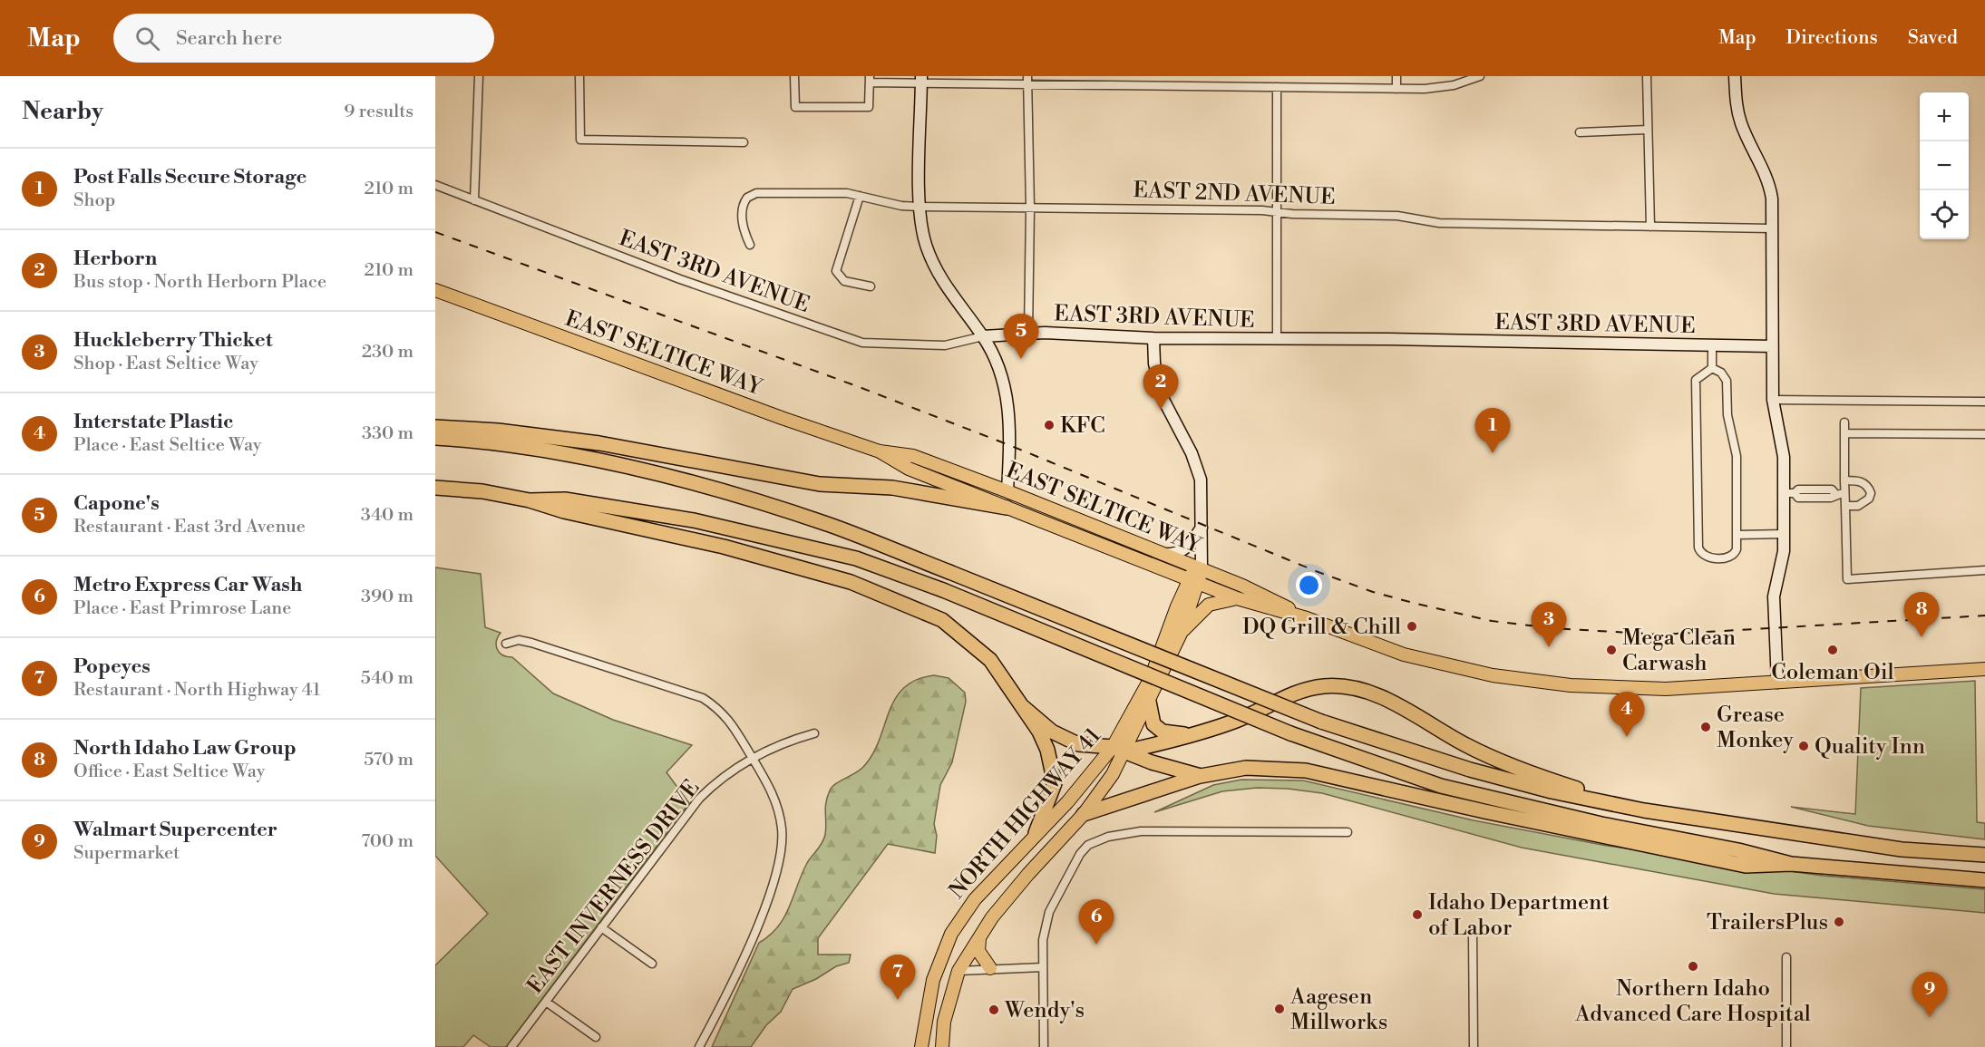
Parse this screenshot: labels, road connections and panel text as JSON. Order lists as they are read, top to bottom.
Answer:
{
  "streets": {
    "main road": ["EAST SELTICE WAY", "NORTH HIGHWAY 41"],
    "street": ["EAST 2ND AVENUE", "EAST 3RD AVENUE", "EAST INVERNESS DRIVE"]
  },
  "crossings": [
    ["EAST SELTICE WAY", "NORTH HIGHWAY 41"]
  ],
  "places": [
    "KFC",
    "DQ Grill & Chill",
    "Mega Clean Carwash",
    "Coleman Oil",
    "Grease Monkey",
    "Quality Inn",
    "Idaho Department of Labor",
    "TrailersPlus",
    "Northern Idaho Advanced Care Hospital",
    "Aagesen Millworks",
    "Wendy's"
  ],
  "page": {
    "header": "Map",
    "search": "Search here",
    "nav": ["Map", "Directions", "Saved"],
    "heading": ["Nearby", "9 results"],
    "map_buttons": ["+", "−"],
    "list": [
      {
        "mark": "1",
        "name": "Post Falls Secure Storage",
        "note": "Shop",
        "value": "210 m"
      },
      {
        "mark": "2",
        "name": "Herborn",
        "note": "Bus stop · North Herborn Place",
        "value": "210 m"
      },
      {
        "mark": "3",
        "name": "Huckleberry Thicket",
        "note": "Shop · East Seltice Way",
        "value": "230 m"
      },
      {
        "mark": "4",
        "name": "Interstate Plastic",
        "note": "Place · East Seltice Way",
        "value": "330 m"
      },
      {
        "mark": "5",
        "name": "Capone's",
        "note": "Restaurant · East 3rd Avenue",
        "value": "340 m"
      },
      {
        "mark": "6",
        "name": "Metro Express Car Wash",
        "note": "Place · East Primrose Lane",
        "value": "390 m"
      },
      {
        "mark": "7",
        "name": "Popeyes",
        "note": "Restaurant · North Highway 41",
        "value": "540 m"
      },
      {
        "mark": "8",
        "name": "North Idaho Law Group",
        "note": "Office · East Seltice Way",
        "value": "570 m"
      },
      {
        "mark": "9",
        "name": "Walmart Supercenter",
        "note": "Supermarket",
        "value": "700 m"
      }
    ],
    "pins": [
      "5",
      "2",
      "1",
      "8",
      "3",
      "4",
      "6",
      "7",
      "9"
    ]
  }
}
